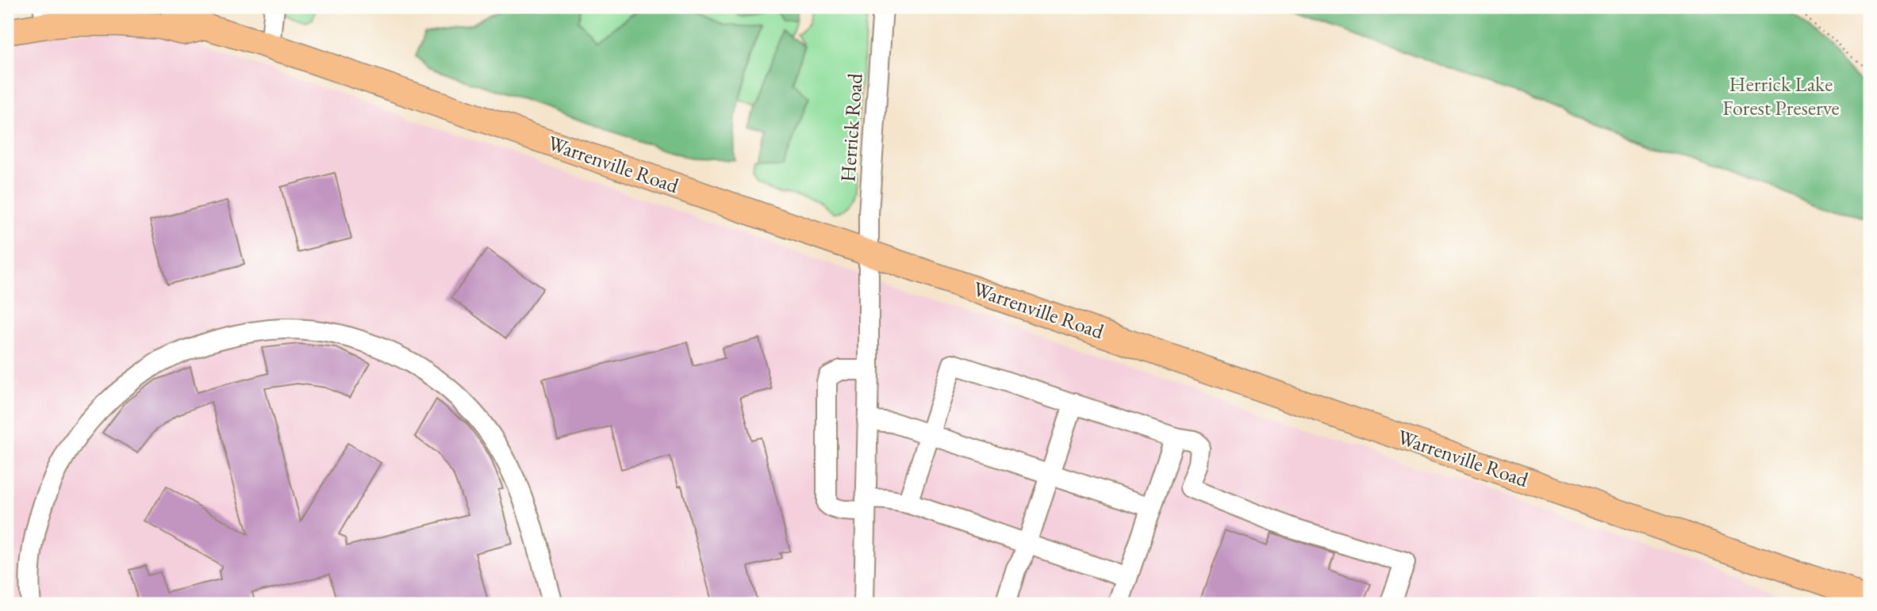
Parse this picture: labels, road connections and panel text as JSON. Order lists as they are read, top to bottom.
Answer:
{
  "streets": {
    "main road": ["Warrenville Road"],
    "street": ["Herrick Road"]
  },
  "crossings": [
    ["Herrick Road", "Warrenville Road"]
  ],
  "parks": ["Herrick Lake Forest Preserve"]
}
